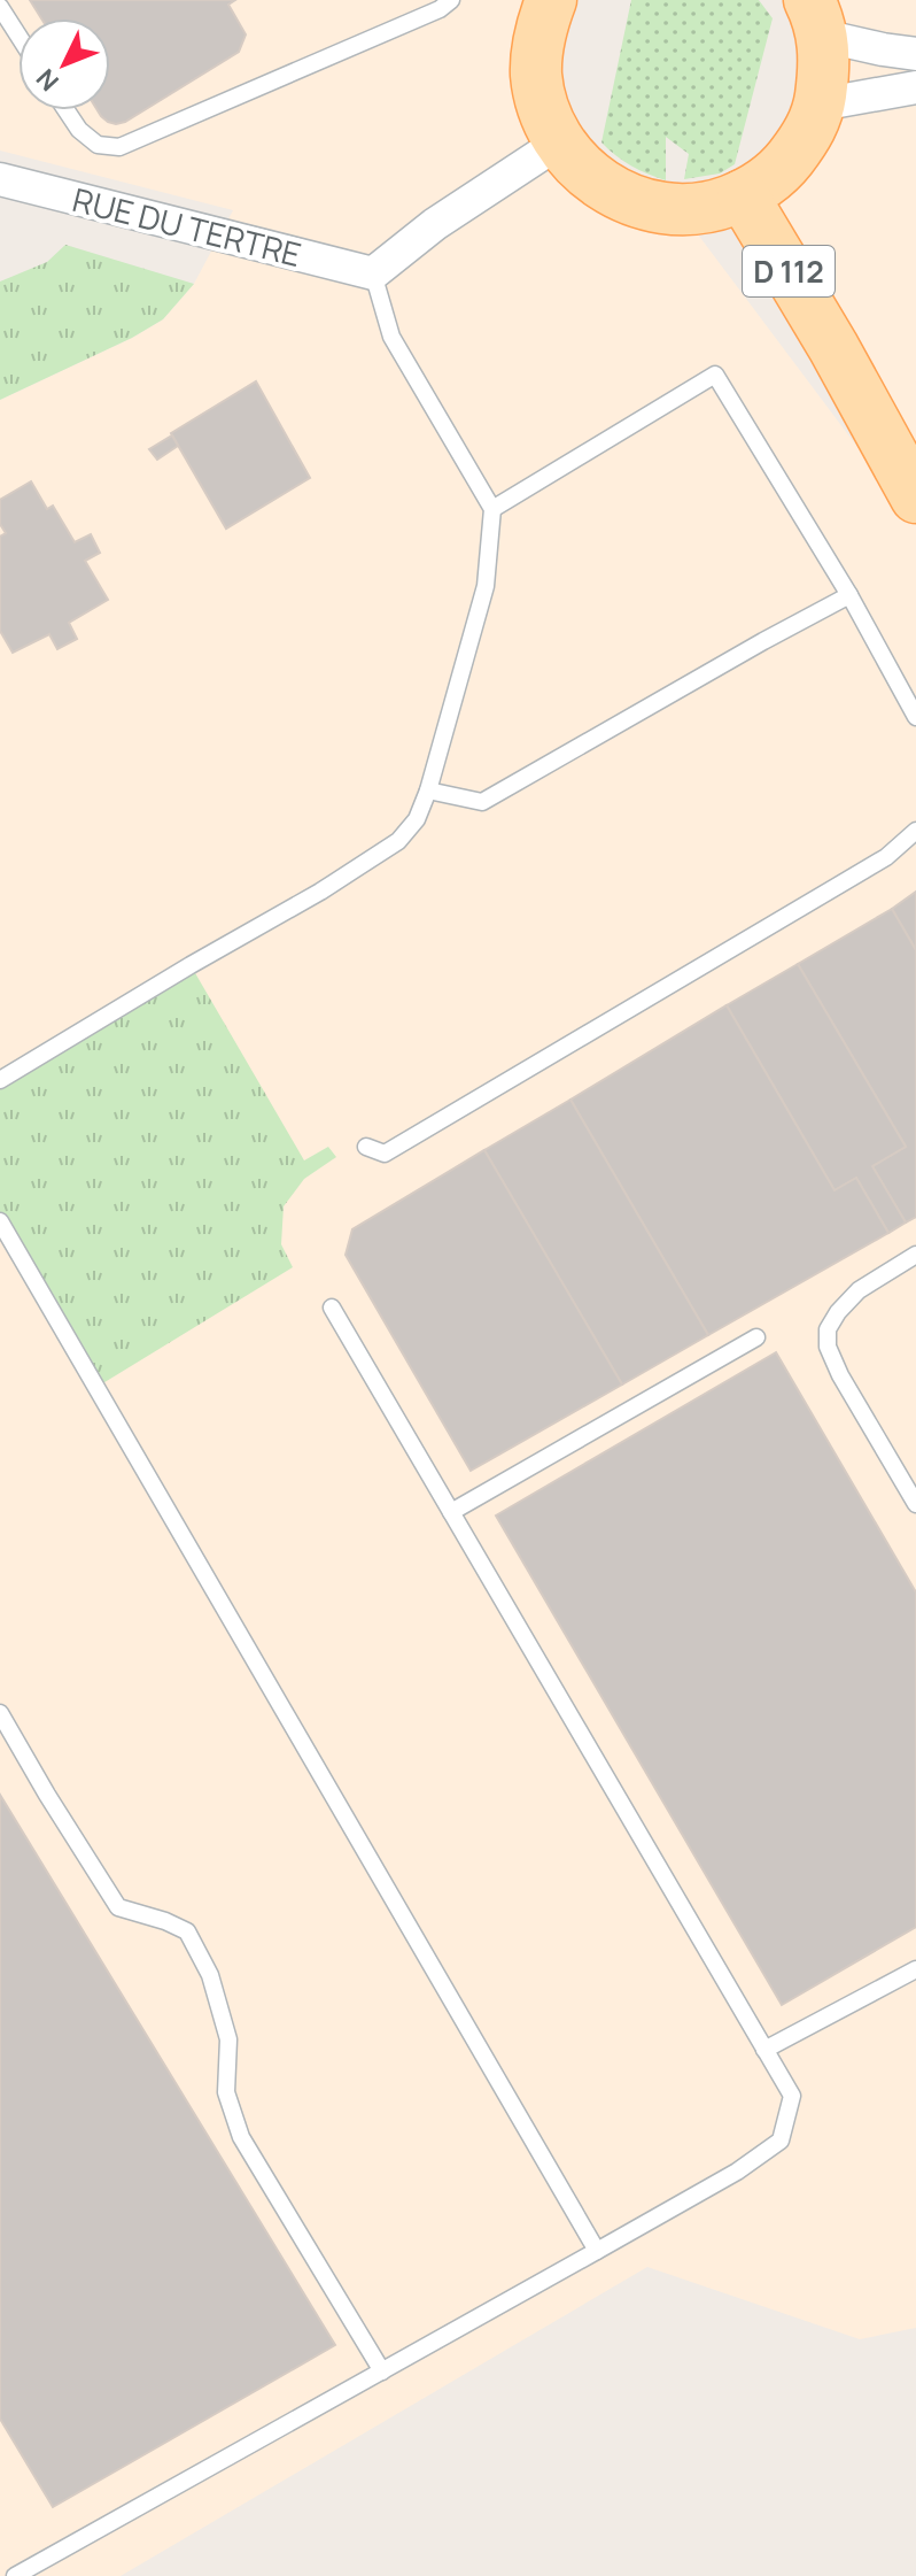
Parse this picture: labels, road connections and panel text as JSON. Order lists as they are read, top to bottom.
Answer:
{
  "streets": {
    "main road": ["D 112"],
    "street": ["RUE DU TERTRE"]
  },
  "north": "bottom left"
}
